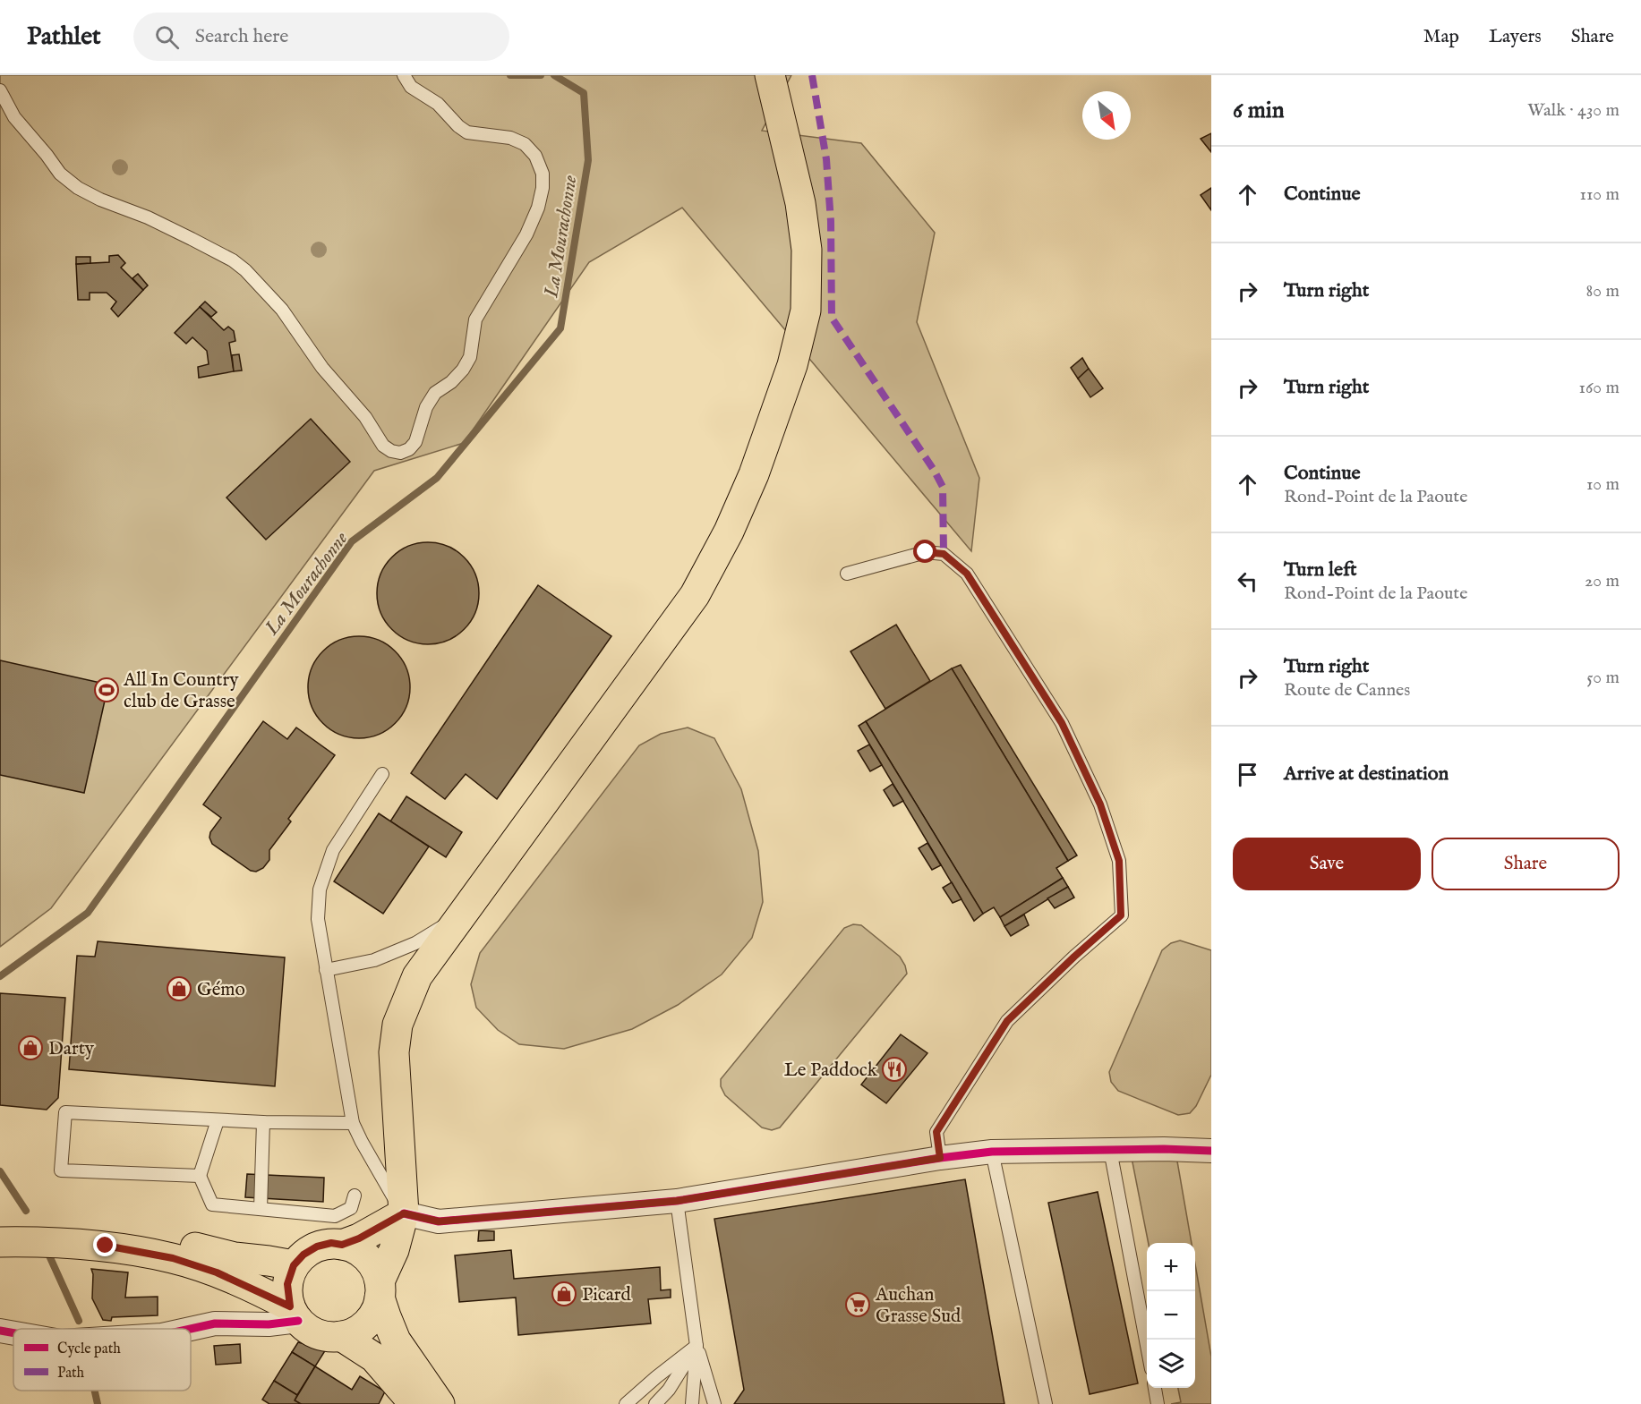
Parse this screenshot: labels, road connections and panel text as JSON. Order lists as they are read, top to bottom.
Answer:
{
  "water": ["La Mourachonne"],
  "places": {
    "sports": ["All In Country club de Grasse"],
    "shop": ["Gémo", "Darty", "Picard"],
    "restaurant": ["Le Paddock"],
    "supermarket": ["Auchan Grasse Sud"]
  },
  "legend": ["Cycle path", "Path"],
  "north": "bottom right",
  "page": {
    "header": "Pathlet",
    "search": "Search here",
    "nav": ["Map", "Layers", "Share"],
    "heading": ["6 min", "Walk · 430 m"],
    "list": [
      ["Continue", "110 m"],
      ["Turn right", "80 m"],
      ["Turn right", "160 m"],
      ["Continue", "Rond-Point de la Paoute", "10 m"],
      ["Turn left", "Rond-Point de la Paoute", "20 m"],
      ["Turn right", "Route de Cannes", "50 m"],
      "Arrive at destination"
    ],
    "buttons": ["Save", "Share"],
    "map_buttons": ["+", "−"]
  }
}
